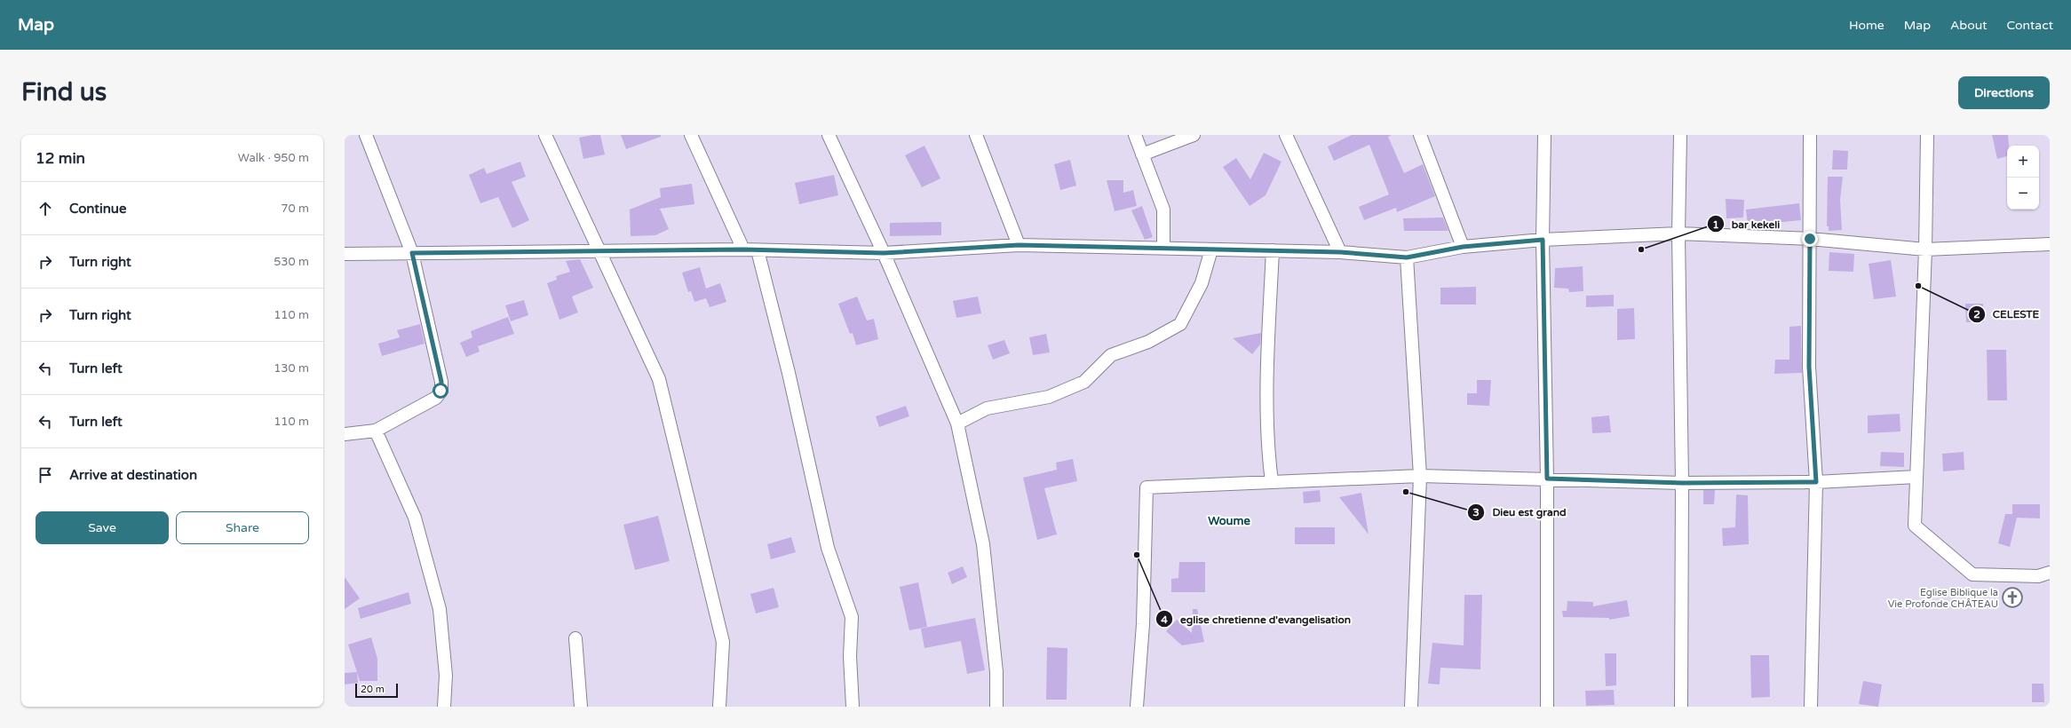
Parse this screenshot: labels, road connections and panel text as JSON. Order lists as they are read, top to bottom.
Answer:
{
  "districts": ["Woume"],
  "places": {
    "other": [
      "bar kekeli",
      "CELESTE",
      "Dieu est grand",
      "eglise chretienne d'evangelisation"
    ],
    "church": ["Eglise Biblique la Vie Profonde CHÂTEAU"]
  },
  "scale_bar": "20 m",
  "page": {
    "header": "Map",
    "nav": [
      "Home",
      "Map",
      "About",
      "Contact"
    ],
    "buttons": [
      "Directions",
      ["Save", "Share"]
    ],
    "title": "Find us",
    "heading": ["12 min", "Walk · 950 m"],
    "map_buttons": ["+", "−"],
    "list": [
      ["Continue", "70 m"],
      ["Turn right", "530 m"],
      ["Turn right", "110 m"],
      ["Turn left", "130 m"],
      ["Turn left", "110 m"],
      "Arrive at destination"
    ],
    "scale": "20 m"
  }
}
